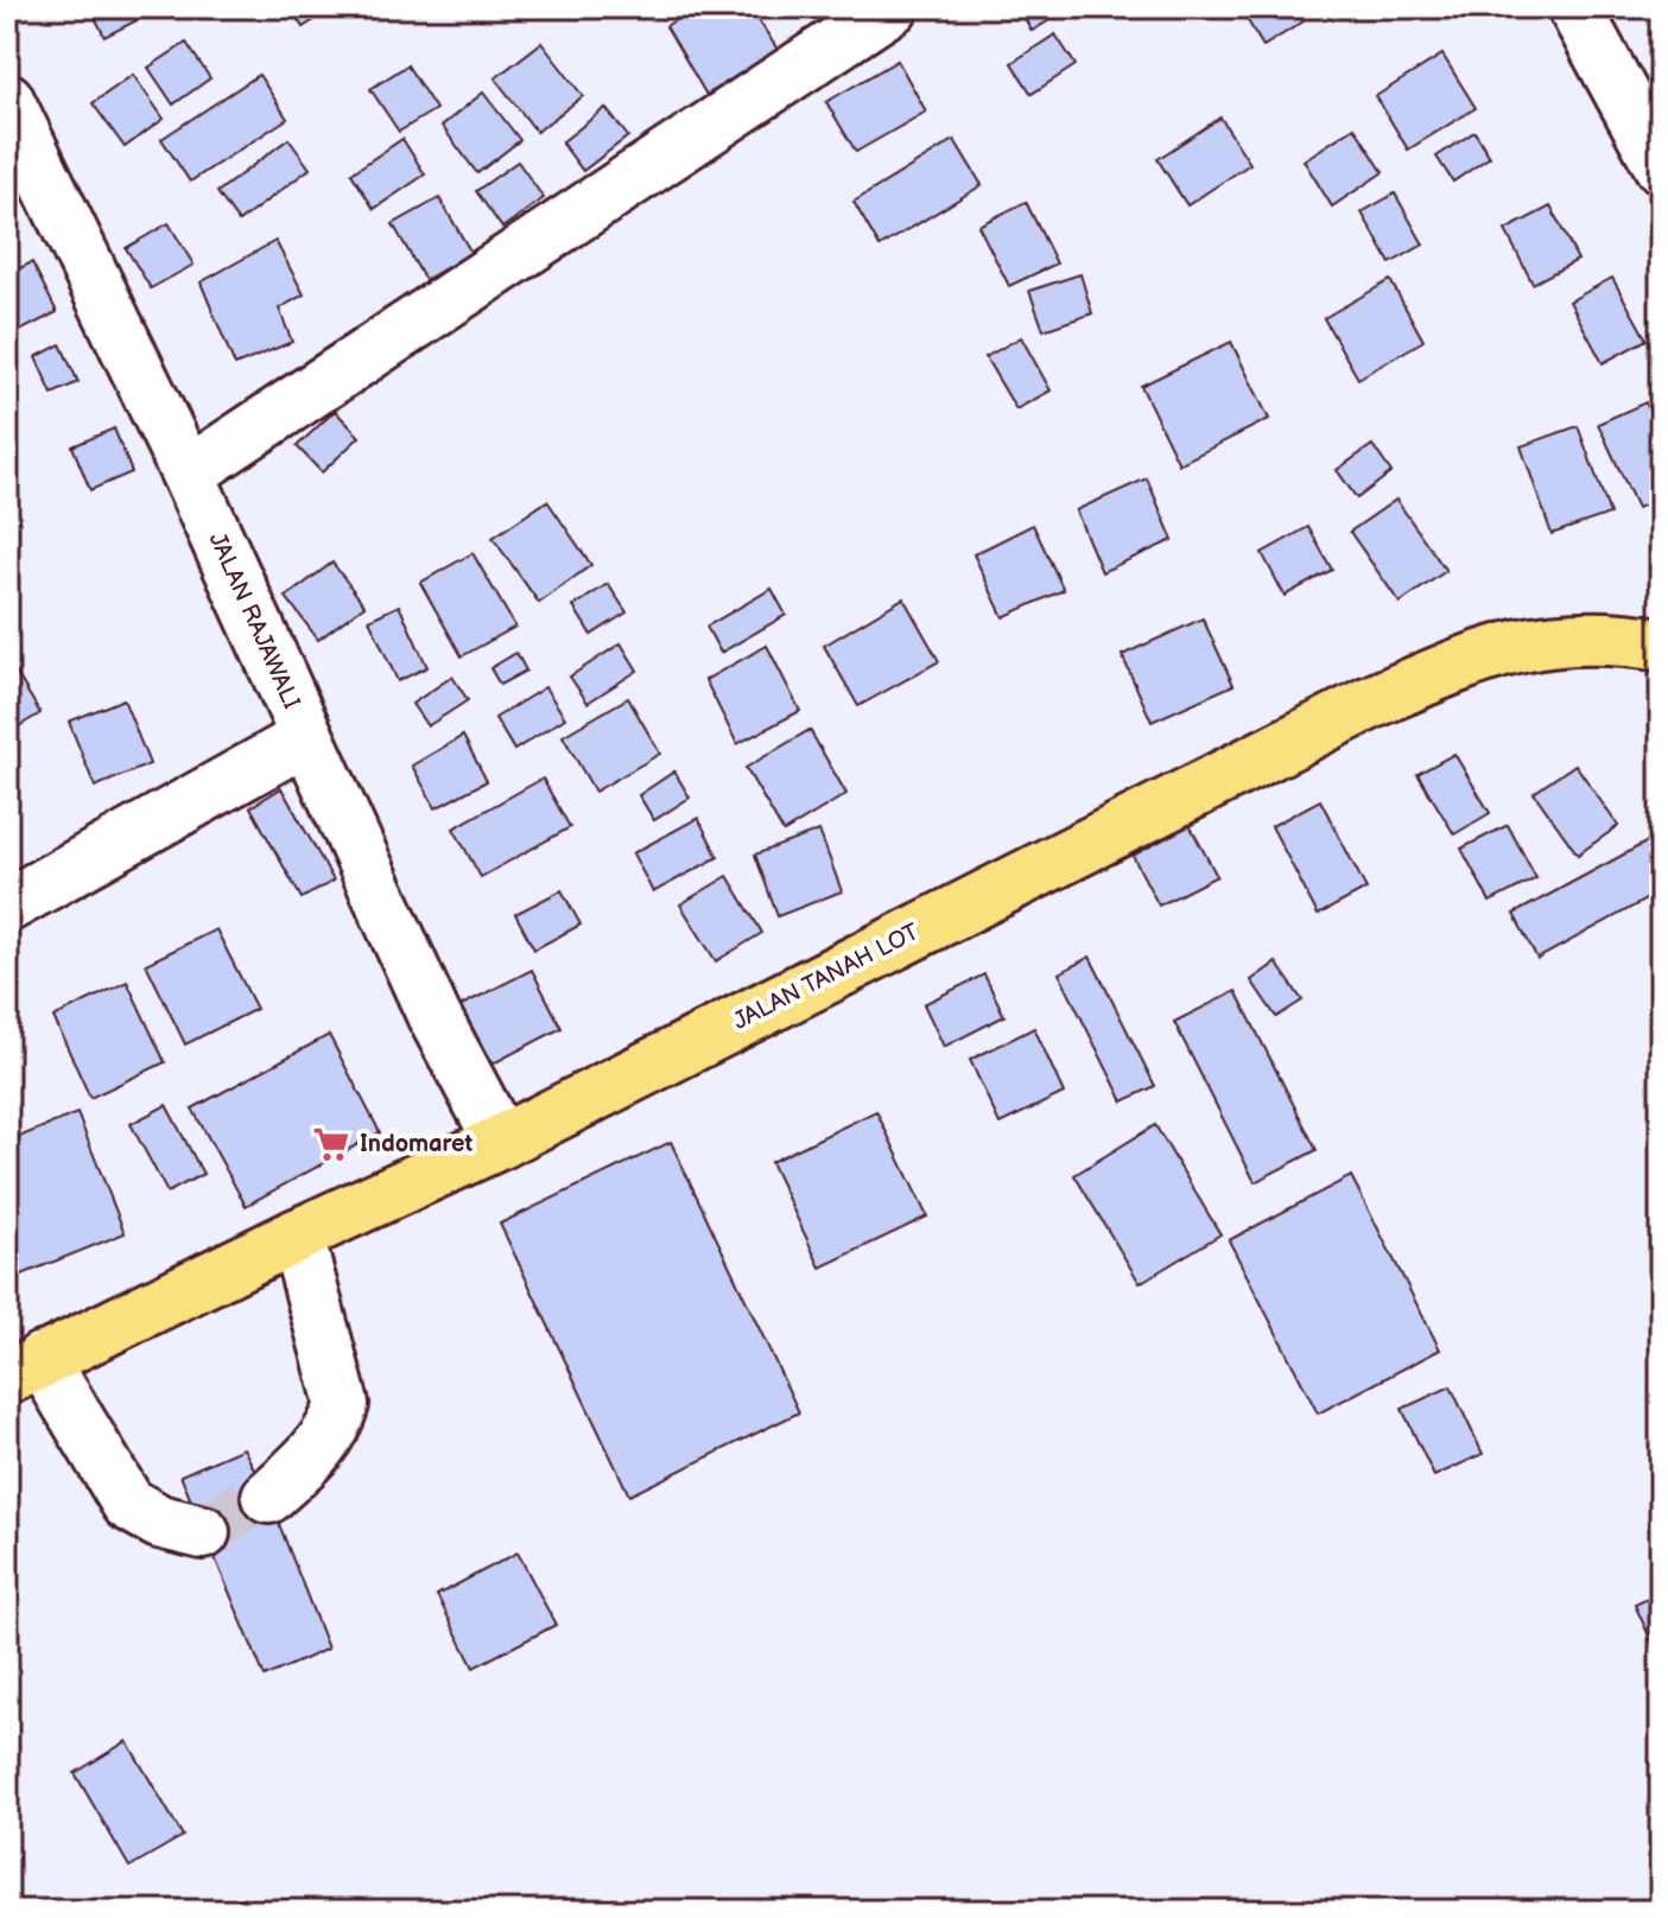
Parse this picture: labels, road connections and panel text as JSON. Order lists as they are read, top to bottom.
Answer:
{
  "streets": {
    "main road": ["JALAN TANAH LOT"],
    "street": ["JALAN RAJAWALI"]
  },
  "crossings": [
    ["JALAN RAJAWALI", "JALAN TANAH LOT"]
  ],
  "places": {
    "supermarket": ["Indomaret"]
  }
}
